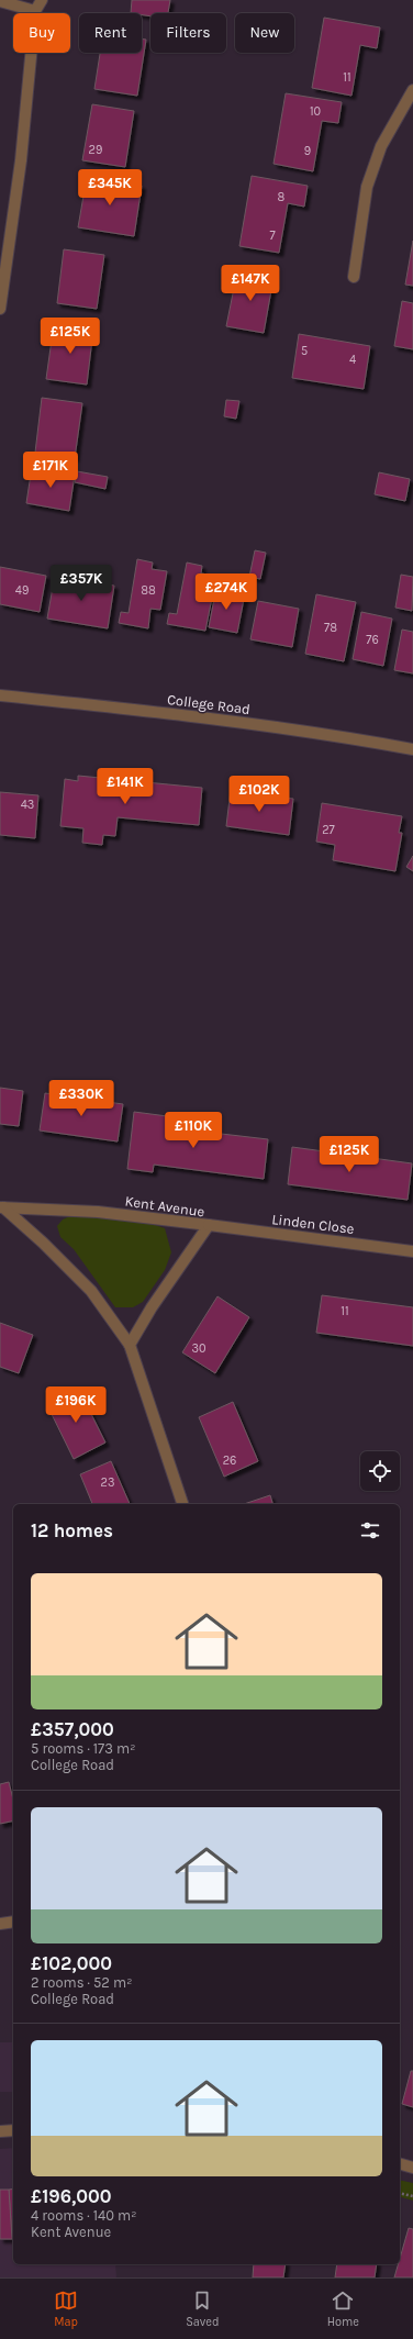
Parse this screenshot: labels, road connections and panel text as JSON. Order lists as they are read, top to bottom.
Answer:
{
  "streets": {
    "street": ["College Road", "Kent Avenue", "Linden Close"]
  },
  "crossings": [
    ["Kent Avenue", "Linden Close"]
  ],
  "house_numbers": [
    "11",
    "10",
    "29",
    "9",
    "8",
    "7",
    "5",
    "4",
    "49",
    "88",
    "78",
    "76",
    "43",
    "27",
    "11",
    "30",
    "26",
    "23"
  ],
  "page": {
    "chip": [
      "Buy",
      "Rent",
      "Filters",
      "New"
    ],
    "price": [
      "£345K",
      "£147K",
      "£125K",
      "£171K",
      "£357K",
      "£274K",
      "£141K",
      "£102K",
      "£330K",
      "£110K",
      "£125K",
      "£196K"
    ],
    "heading": "12 homes",
    "list": [
      {
        "name": "£357,000",
        "note": "5 rooms · 173 m² · College Road"
      },
      {
        "name": "£102,000",
        "note": "2 rooms · 52 m² · College Road"
      },
      {
        "name": "£196,000",
        "note": "4 rooms · 140 m² · Kent Avenue"
      }
    ],
    "tabs": ["Map", "Saved", "Home"]
  }
}
